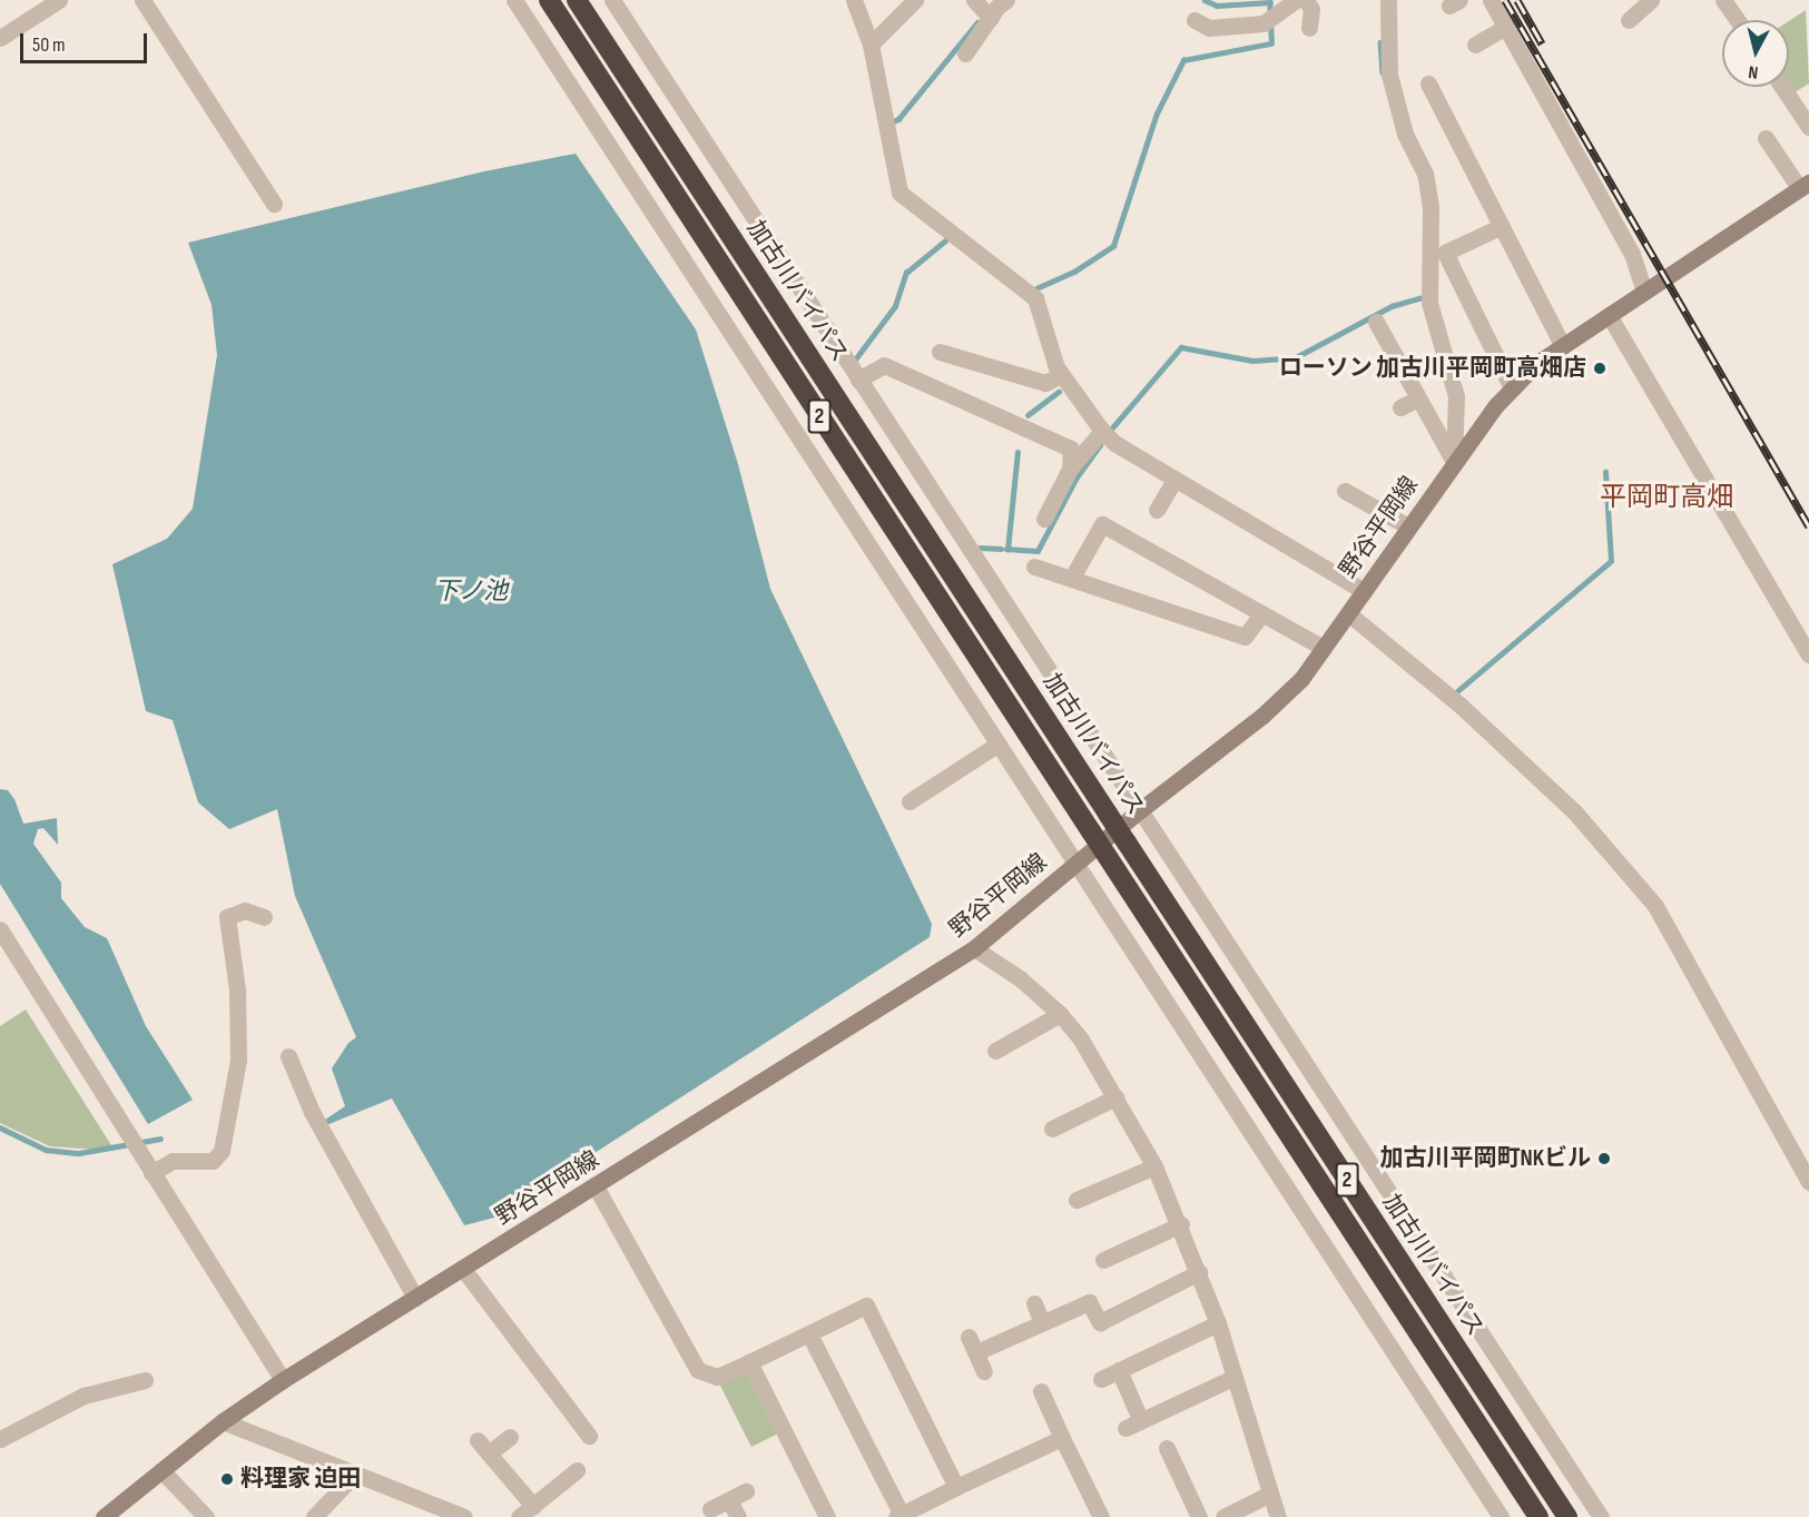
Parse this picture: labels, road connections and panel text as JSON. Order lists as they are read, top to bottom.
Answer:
{
  "streets": {
    "highway": ["加古川バイパス", "2"],
    "main road": ["野谷平岡線"]
  },
  "districts": ["平岡町高畑"],
  "water": ["下ノ池"],
  "places": ["ローソン 加古川平岡町高畑店", "加古川平岡町NKビル", "料理家 迫田"],
  "scale_bar": "50 m",
  "north": "bottom"
}
